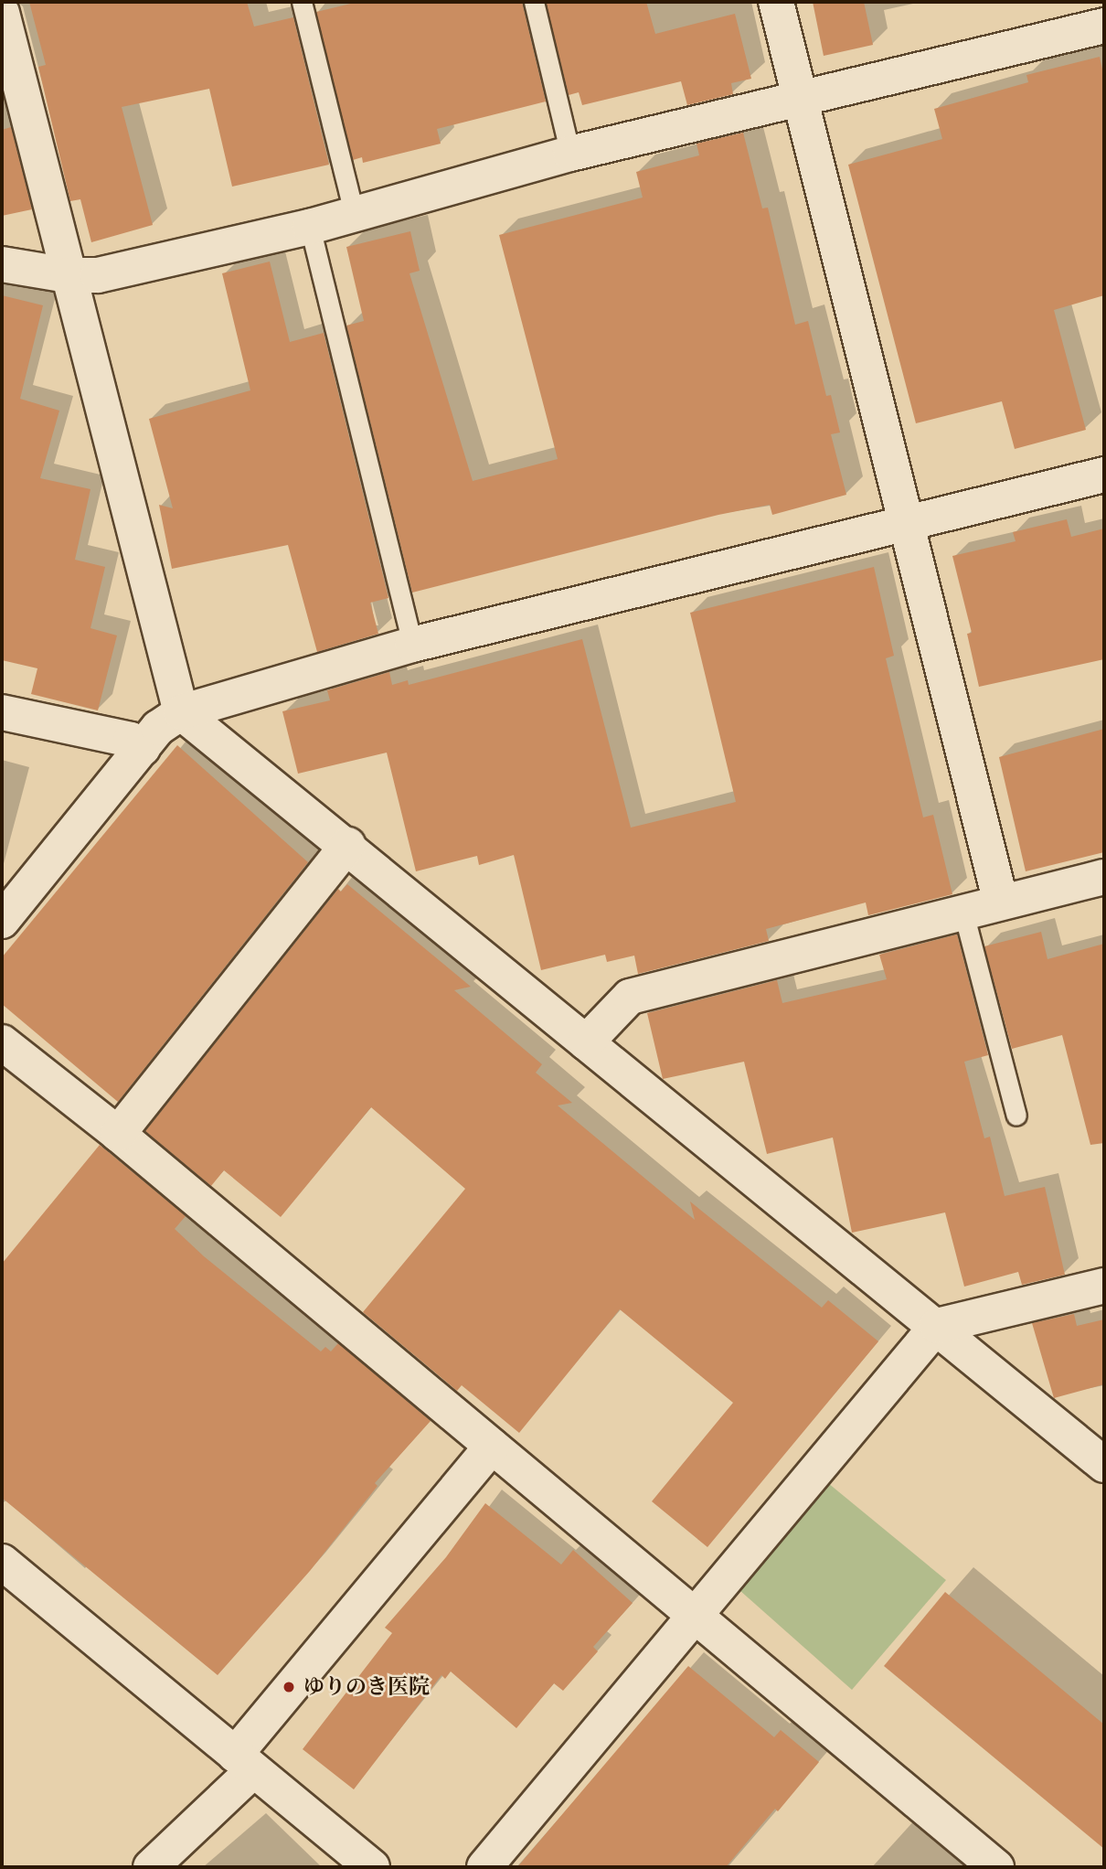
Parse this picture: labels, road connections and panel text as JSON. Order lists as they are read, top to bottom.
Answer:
{
  "places": ["ゆりのき医院"]
}
